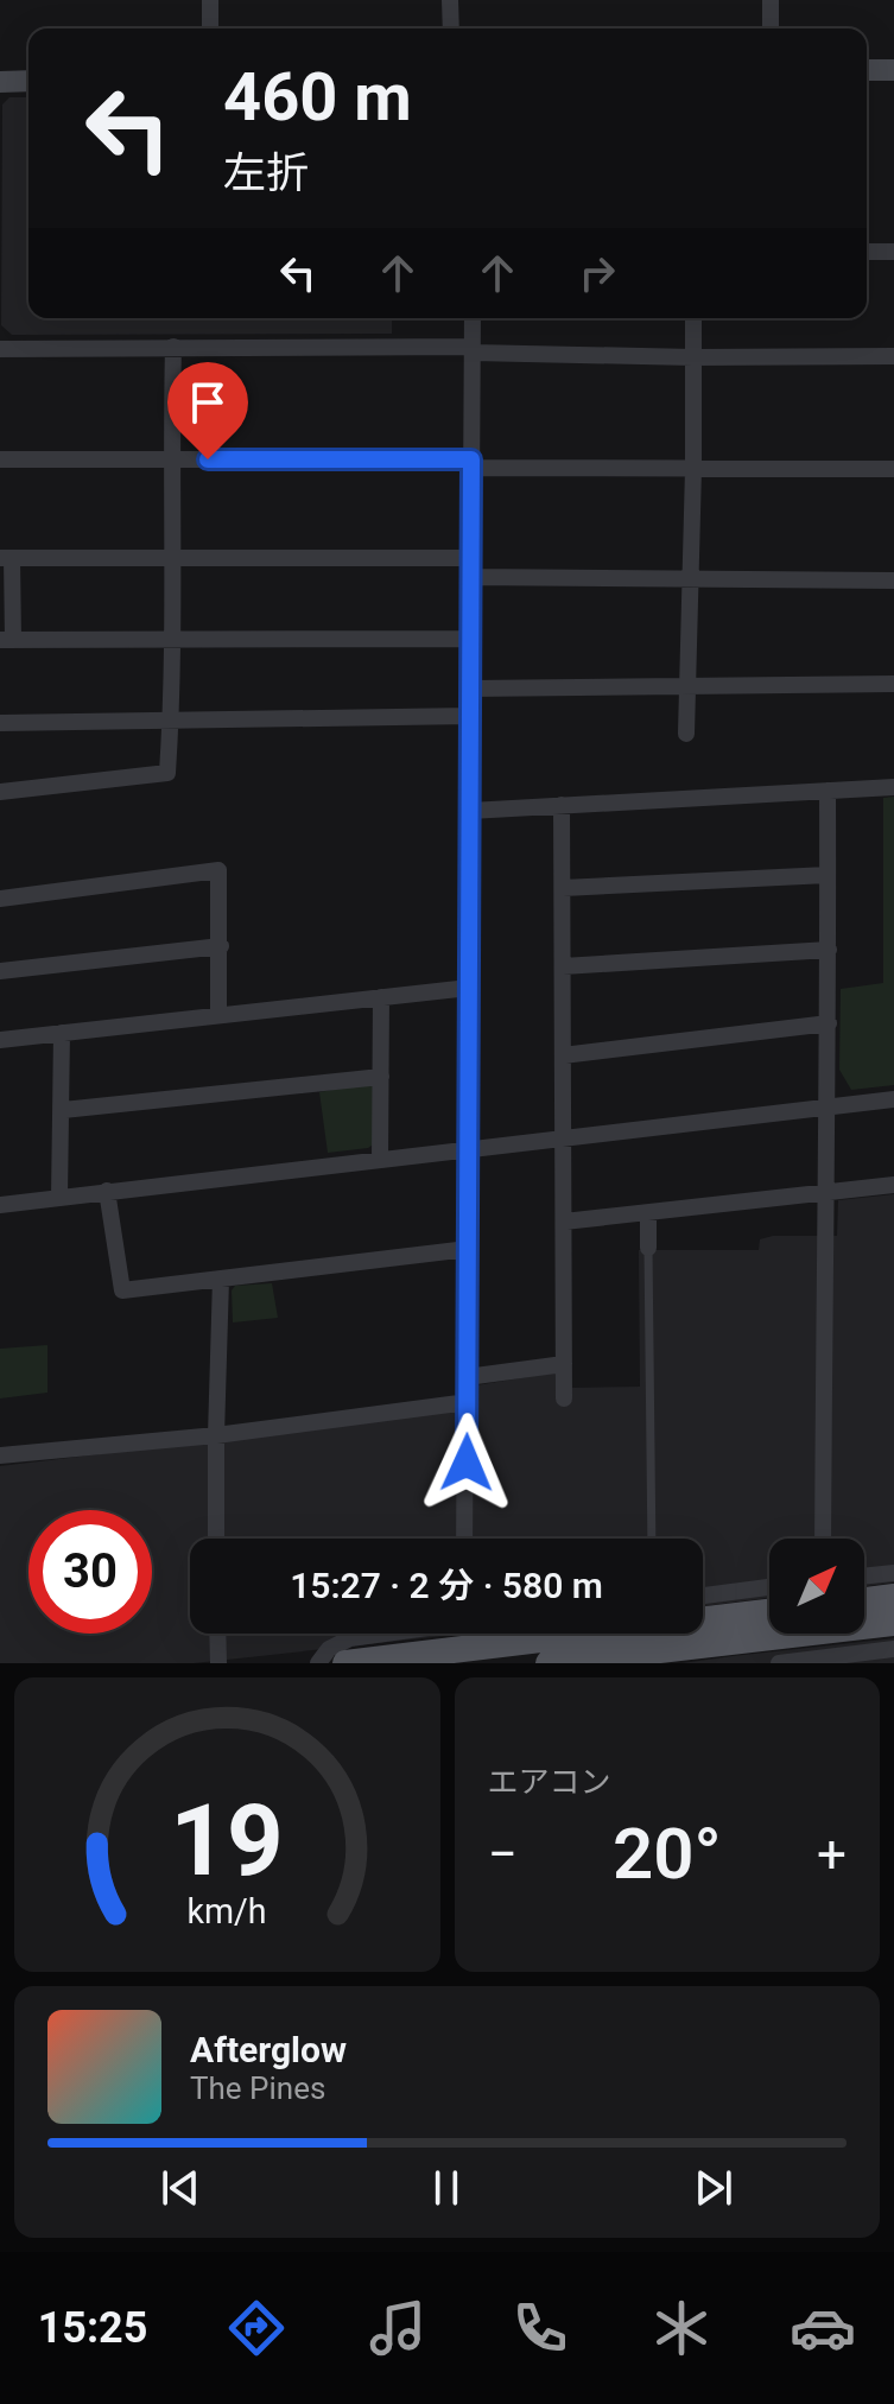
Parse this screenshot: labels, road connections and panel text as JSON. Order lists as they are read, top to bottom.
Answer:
{
  "north": "top right",
  "page": {
    "turn": ["460 m", "左折"],
    "limit": "30",
    "trip": "15:27 · 2 分 · 580 m",
    "tile": "エアコン",
    "heat": ["−", "20°", "+"],
    "song": ["Afterglow", "The Pines"],
    "tabs": "15:25",
    "gauge": ["19", "km/h"]
  }
}
